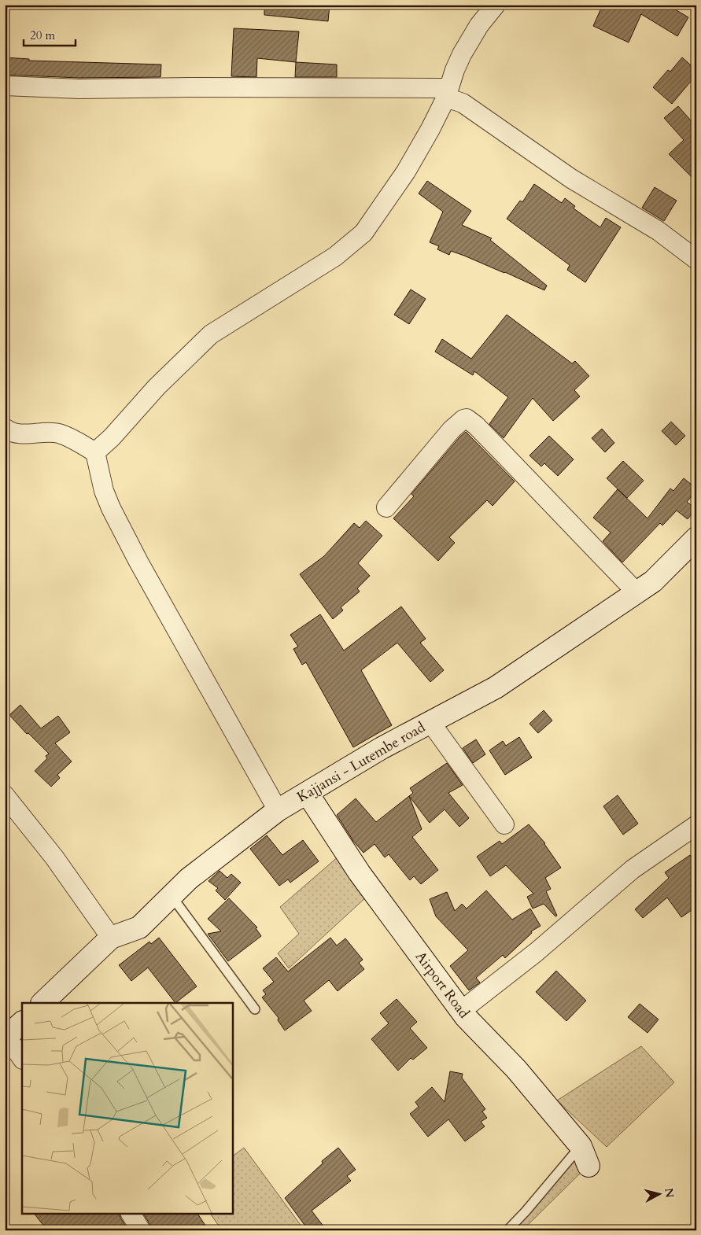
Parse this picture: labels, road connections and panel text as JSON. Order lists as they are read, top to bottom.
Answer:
{
  "streets": {
    "street": ["Kajjansi - Lutembe road", "Airport Road"]
  },
  "crossings": [
    ["Kajjansi - Lutembe road", "Airport Road"]
  ],
  "scale_bar": "20 m",
  "north": "right"
}
